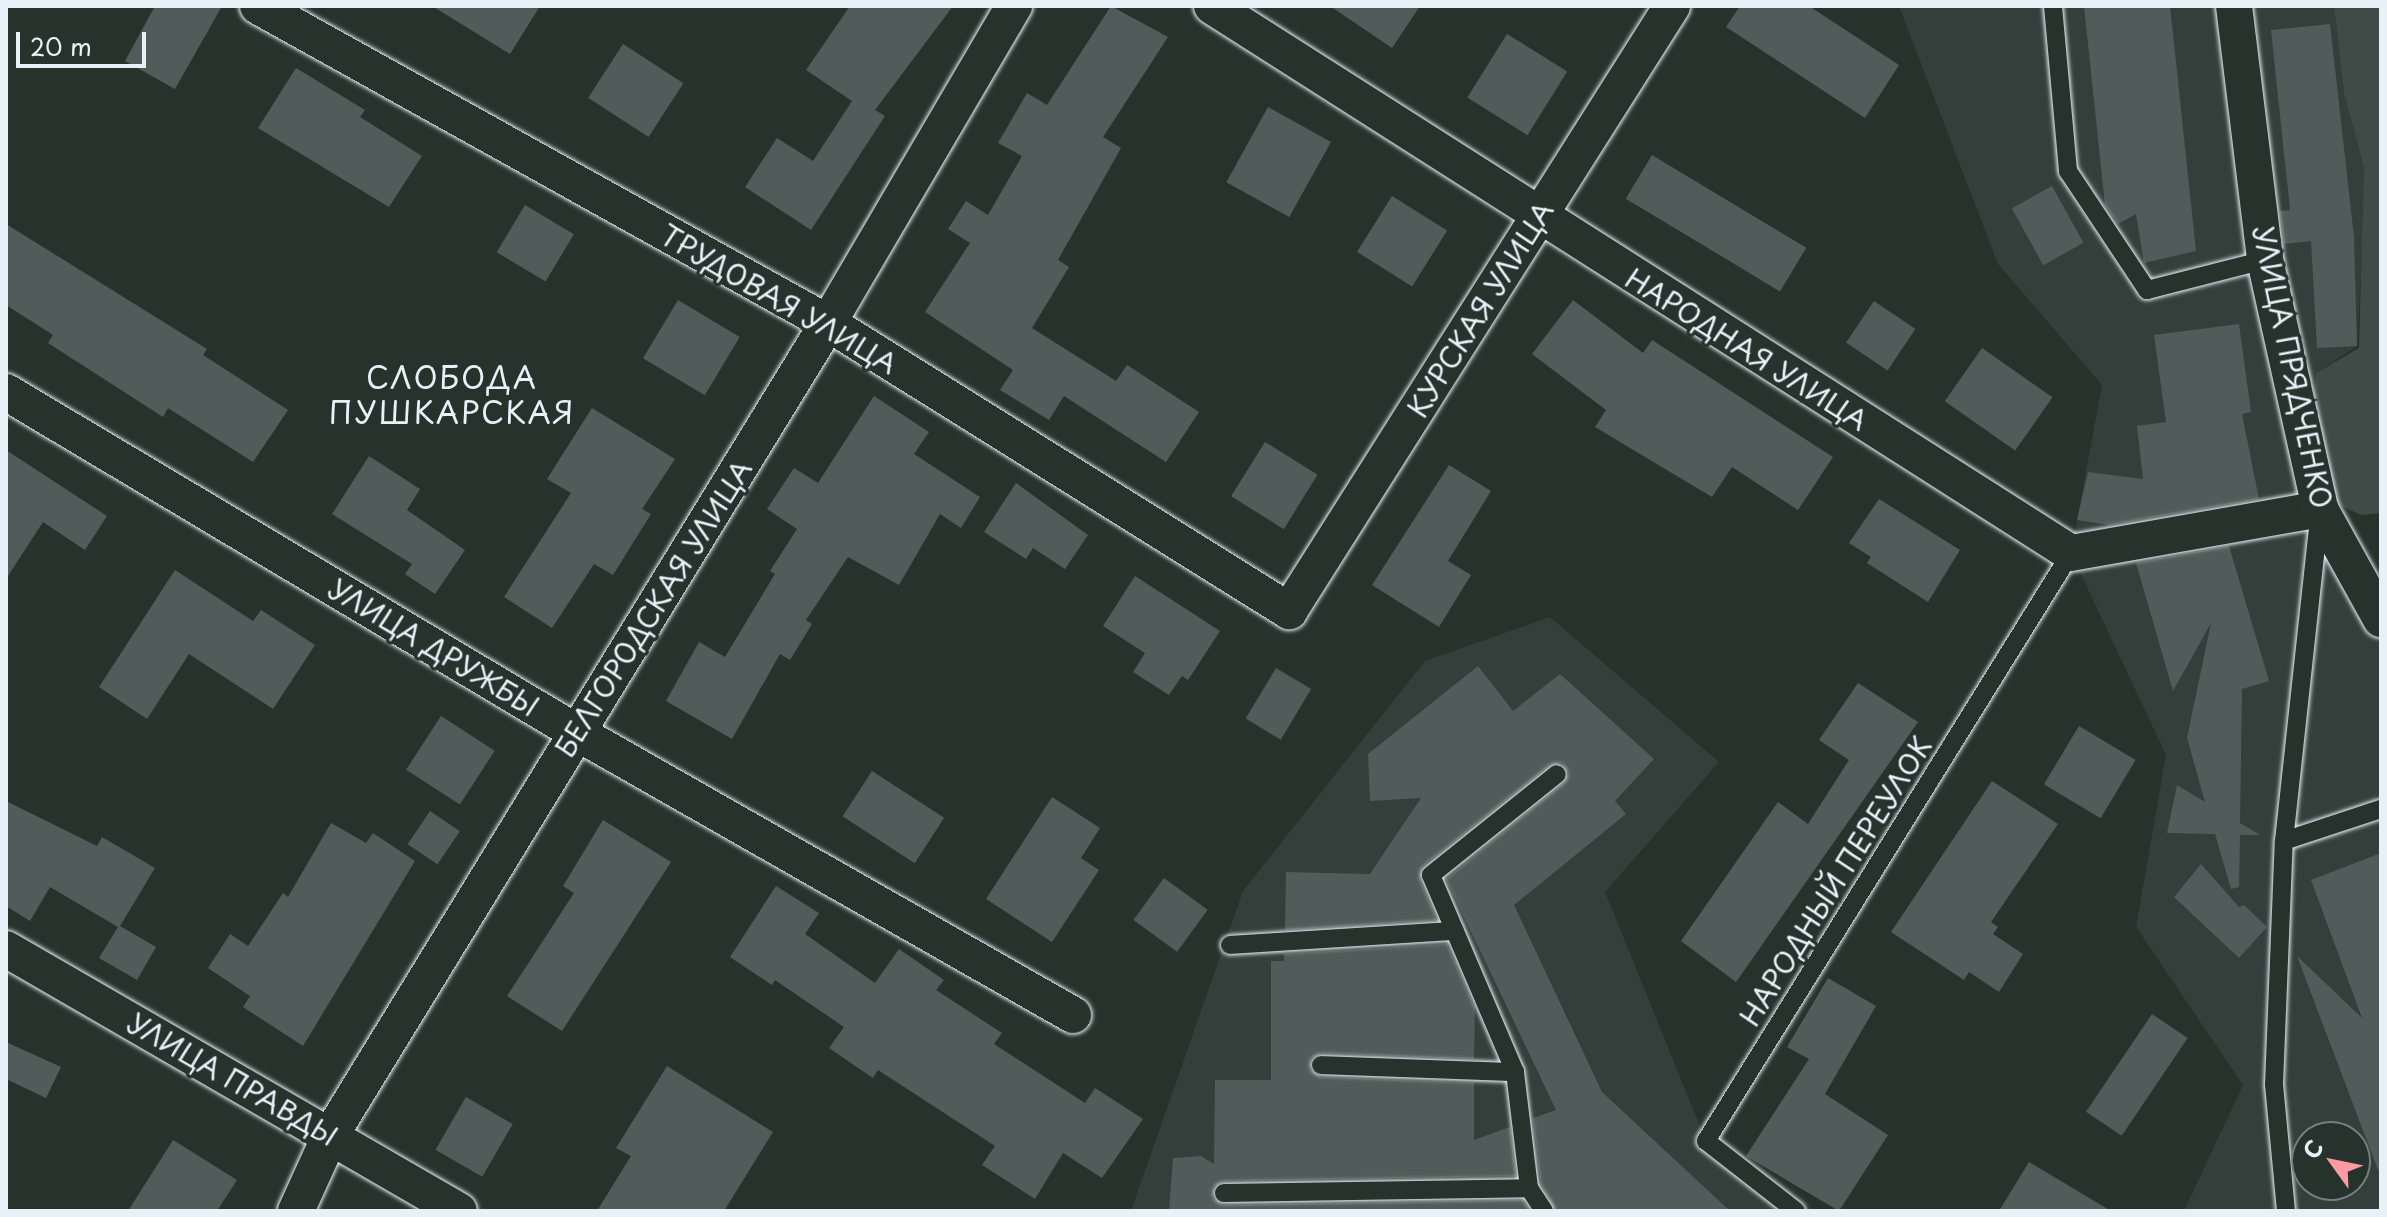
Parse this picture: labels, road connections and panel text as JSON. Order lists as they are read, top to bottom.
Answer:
{
  "streets": {
    "street": [
      "ТРУДОВАЯ УЛИЦА",
      "КУРСКАЯ УЛИЦА",
      "НАРОДНАЯ УЛИЦА",
      "УЛИЦА ПРЯДЧЕНКО",
      "БЕЛГОРОДСКАЯ УЛИЦА",
      "УЛИЦА ДРУЖБЫ",
      "УЛИЦА ПРАВДЫ"
    ],
    "lane": ["НАРОДНЫЙ ПЕРЕУЛОК"]
  },
  "crossings": [
    ["ТРУДОВАЯ УЛИЦА", "КУРСКАЯ УЛИЦА"],
    ["ТРУДОВАЯ УЛИЦА", "БЕЛГОРОДСКАЯ УЛИЦА"],
    ["КУРСКАЯ УЛИЦА", "НАРОДНАЯ УЛИЦА"],
    ["НАРОДНАЯ УЛИЦА", "НАРОДНЫЙ ПЕРЕУЛОК"],
    ["БЕЛГОРОДСКАЯ УЛИЦА", "УЛИЦА ДРУЖБЫ"],
    ["БЕЛГОРОДСКАЯ УЛИЦА", "УЛИЦА ПРАВДЫ"]
  ],
  "districts": ["СЛОБОДА ПУШКАРСКАЯ"],
  "scale_bar": "20 m",
  "north": "top left"
}
